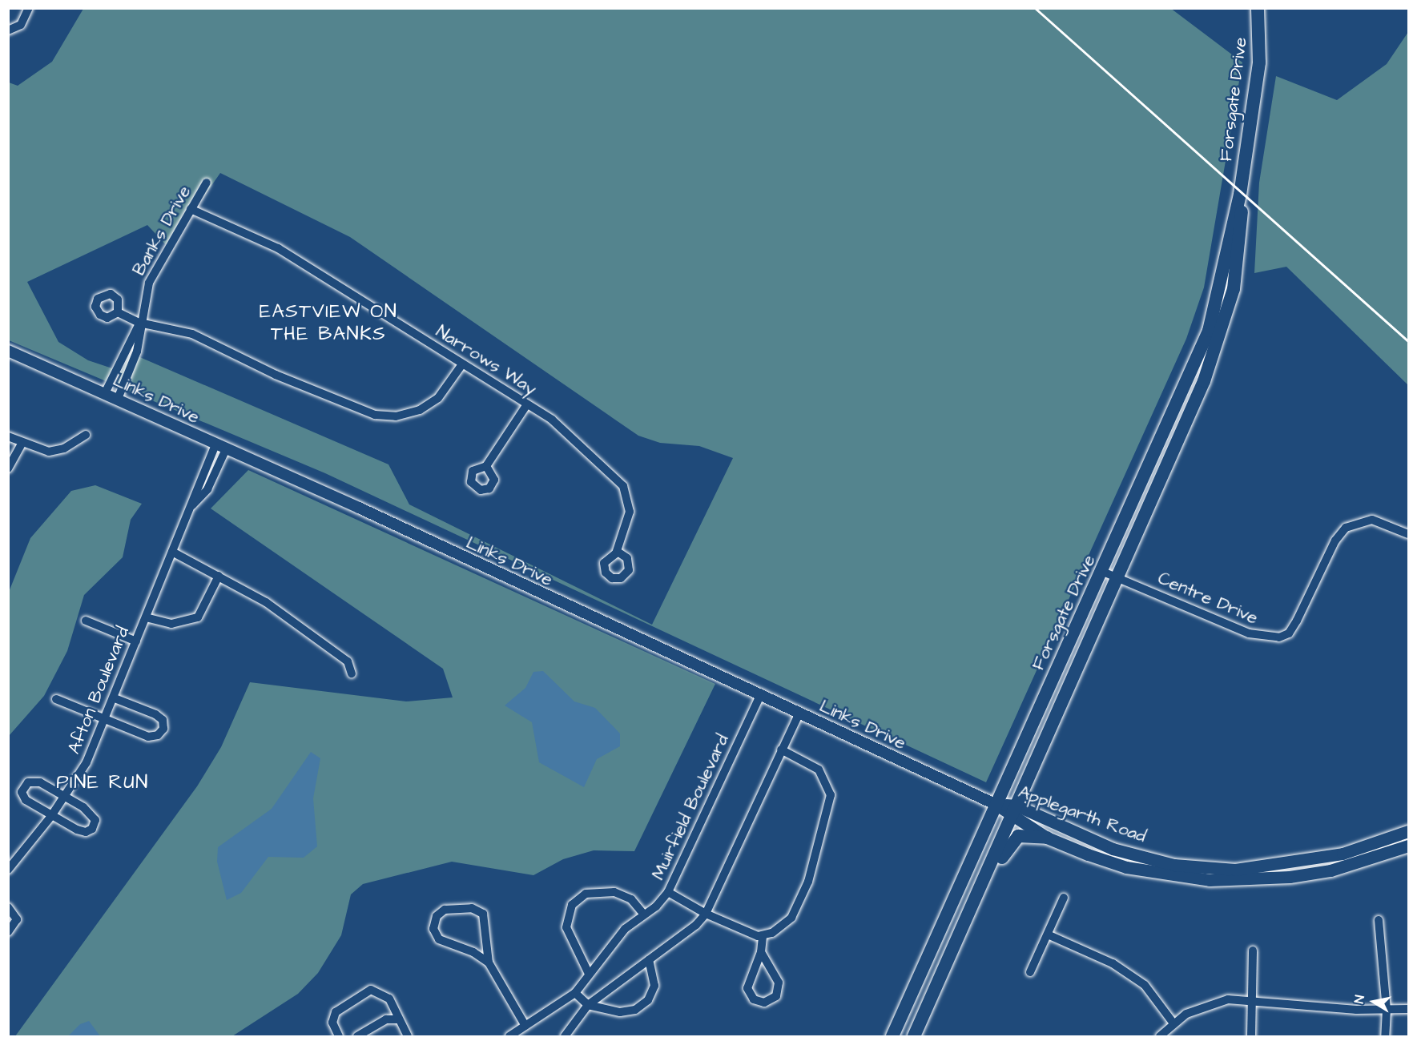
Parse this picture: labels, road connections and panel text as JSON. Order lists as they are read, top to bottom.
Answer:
{
  "streets": {
    "main road": ["Forsgate Drive", "Applegarth Road"],
    "street": [
      "Banks Drive",
      "Narrows Way",
      "Links Drive",
      "Centre Drive",
      "Afton Boulevard",
      "Muirfield Boulevard"
    ]
  },
  "crossings": [
    ["Forsgate Drive", "Links Drive"],
    ["Forsgate Drive", "Centre Drive"],
    ["Forsgate Drive", "Applegarth Road"],
    ["Banks Drive", "Narrows Way"],
    ["Banks Drive", "Links Drive"],
    ["Links Drive", "Afton Boulevard"],
    ["Links Drive", "Muirfield Boulevard"],
    ["Links Drive", "Applegarth Road"]
  ],
  "districts": ["EASTVIEW ON THE BANKS", "PINE RUN"],
  "north": "left"
}
